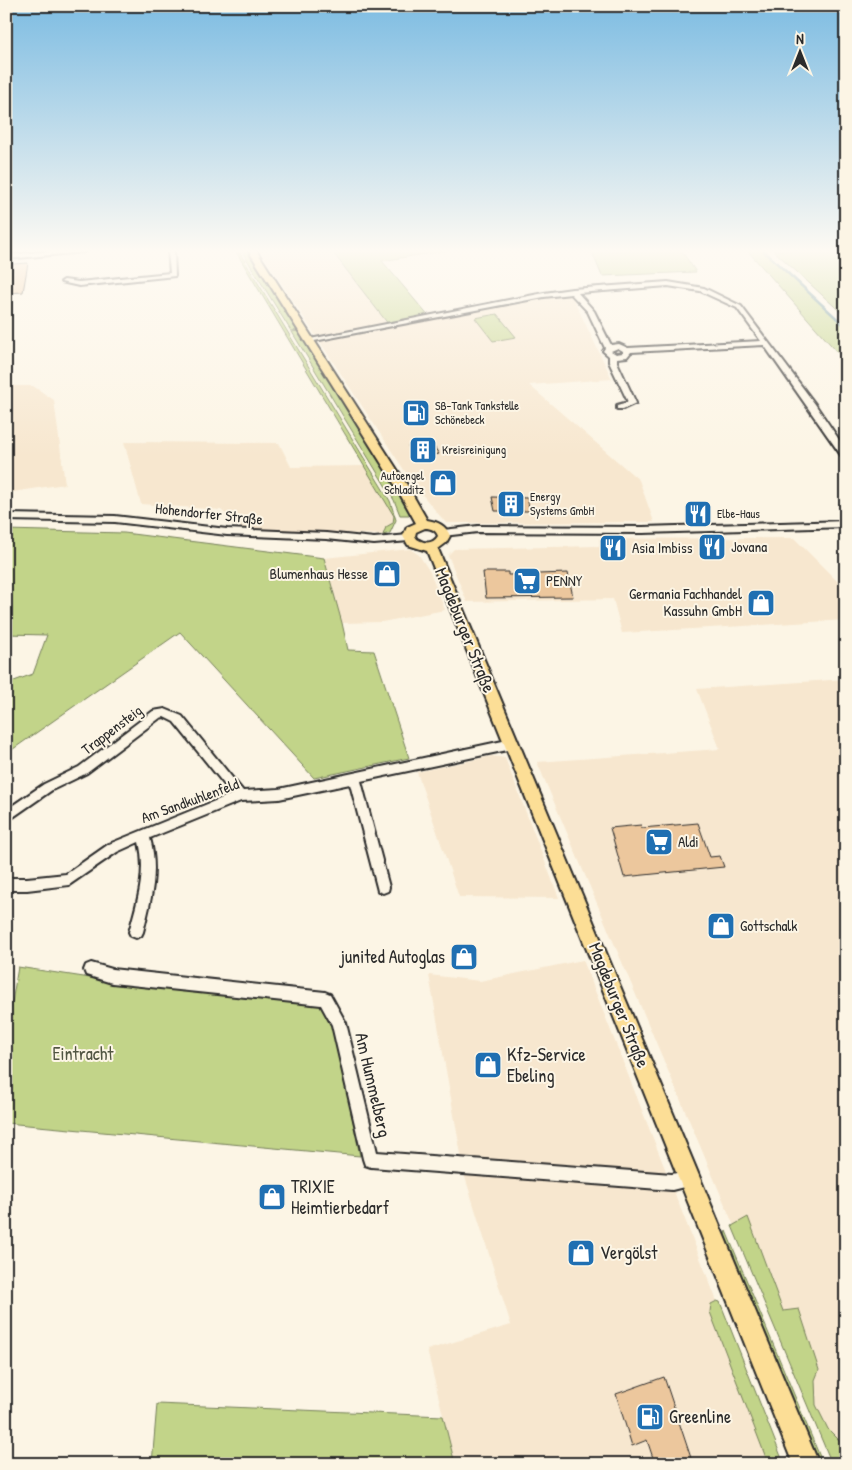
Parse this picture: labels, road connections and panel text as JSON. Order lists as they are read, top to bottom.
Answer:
{
  "streets": {
    "main road": ["Magdeburger Straße"],
    "street": [
      "Hohendorfer Straße",
      "Trappensteig",
      "Am Sandkuhlenfeld",
      "Am Hummelberg"
    ]
  },
  "crossings": [
    ["Magdeburger Straße", "Am Sandkuhlenfeld"],
    ["Magdeburger Straße", "Am Hummelberg"],
    ["Trappensteig", "Am Sandkuhlenfeld"]
  ],
  "parks": ["Eintracht"],
  "places": {
    "fuel station": ["SB-Tank Tankstelle Schönebeck", "Greenline"],
    "building": ["Kreisreinigung", "Energy Systems GmbH"],
    "shop": [
      "Autoengel Schladitz",
      "Blumenhaus Hesse",
      "Germania Fachhandel Kassuhn GmbH",
      "Gottschalk",
      "junited Autoglas",
      "Kfz-Service Ebeling",
      "TRIXIE Heimtierbedarf",
      "Vergölst"
    ],
    "restaurant": ["Elbe-Haus", "Jovana", "Asia Imbiss"],
    "supermarket": ["PENNY", "Aldi"]
  },
  "north": "top"
}
